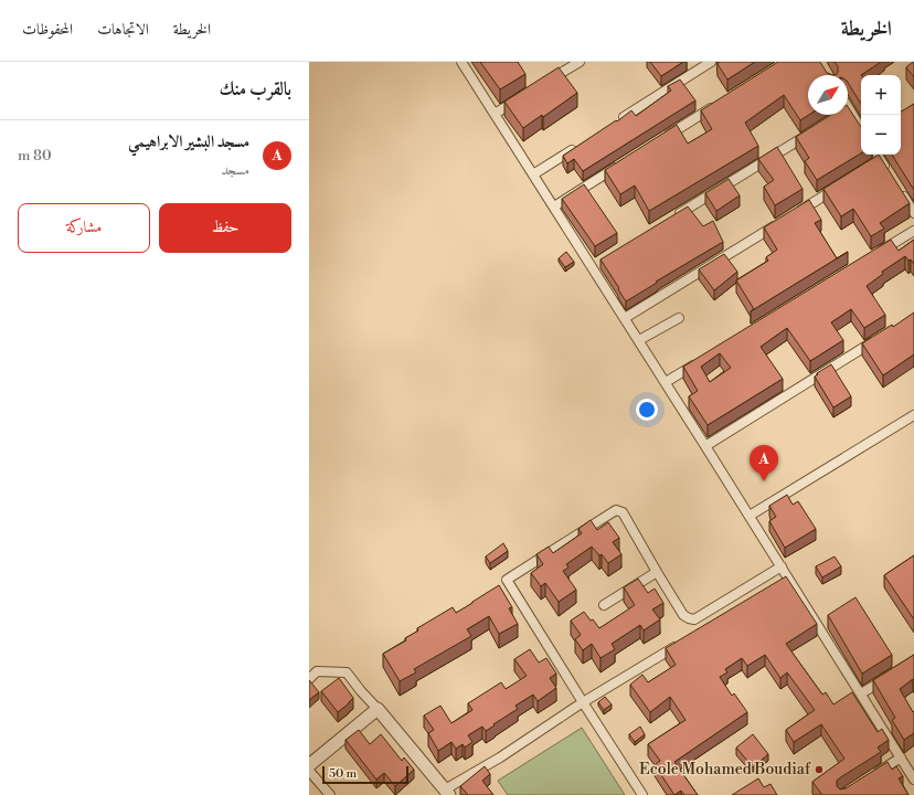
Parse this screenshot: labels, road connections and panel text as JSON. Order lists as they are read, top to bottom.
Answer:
{
  "places": ["Ecole Mohamed Boudiaf"],
  "scale_bar": "50 m",
  "north": "top right",
  "page": {
    "header": "الخريطة",
    "nav": ["الخريطة", "الاتجاهات", "المحفوظات"],
    "heading": "بالقرب منك",
    "map_buttons": ["+", "−"],
    "list": [
      {
        "mark": "A",
        "name": "مسجد البشير الابراهيمي",
        "note": "مسجد",
        "value": "80 m"
      }
    ],
    "buttons": ["حفظ", "مشاركة"],
    "pins": "A",
    "scale": "50 m"
  }
}
